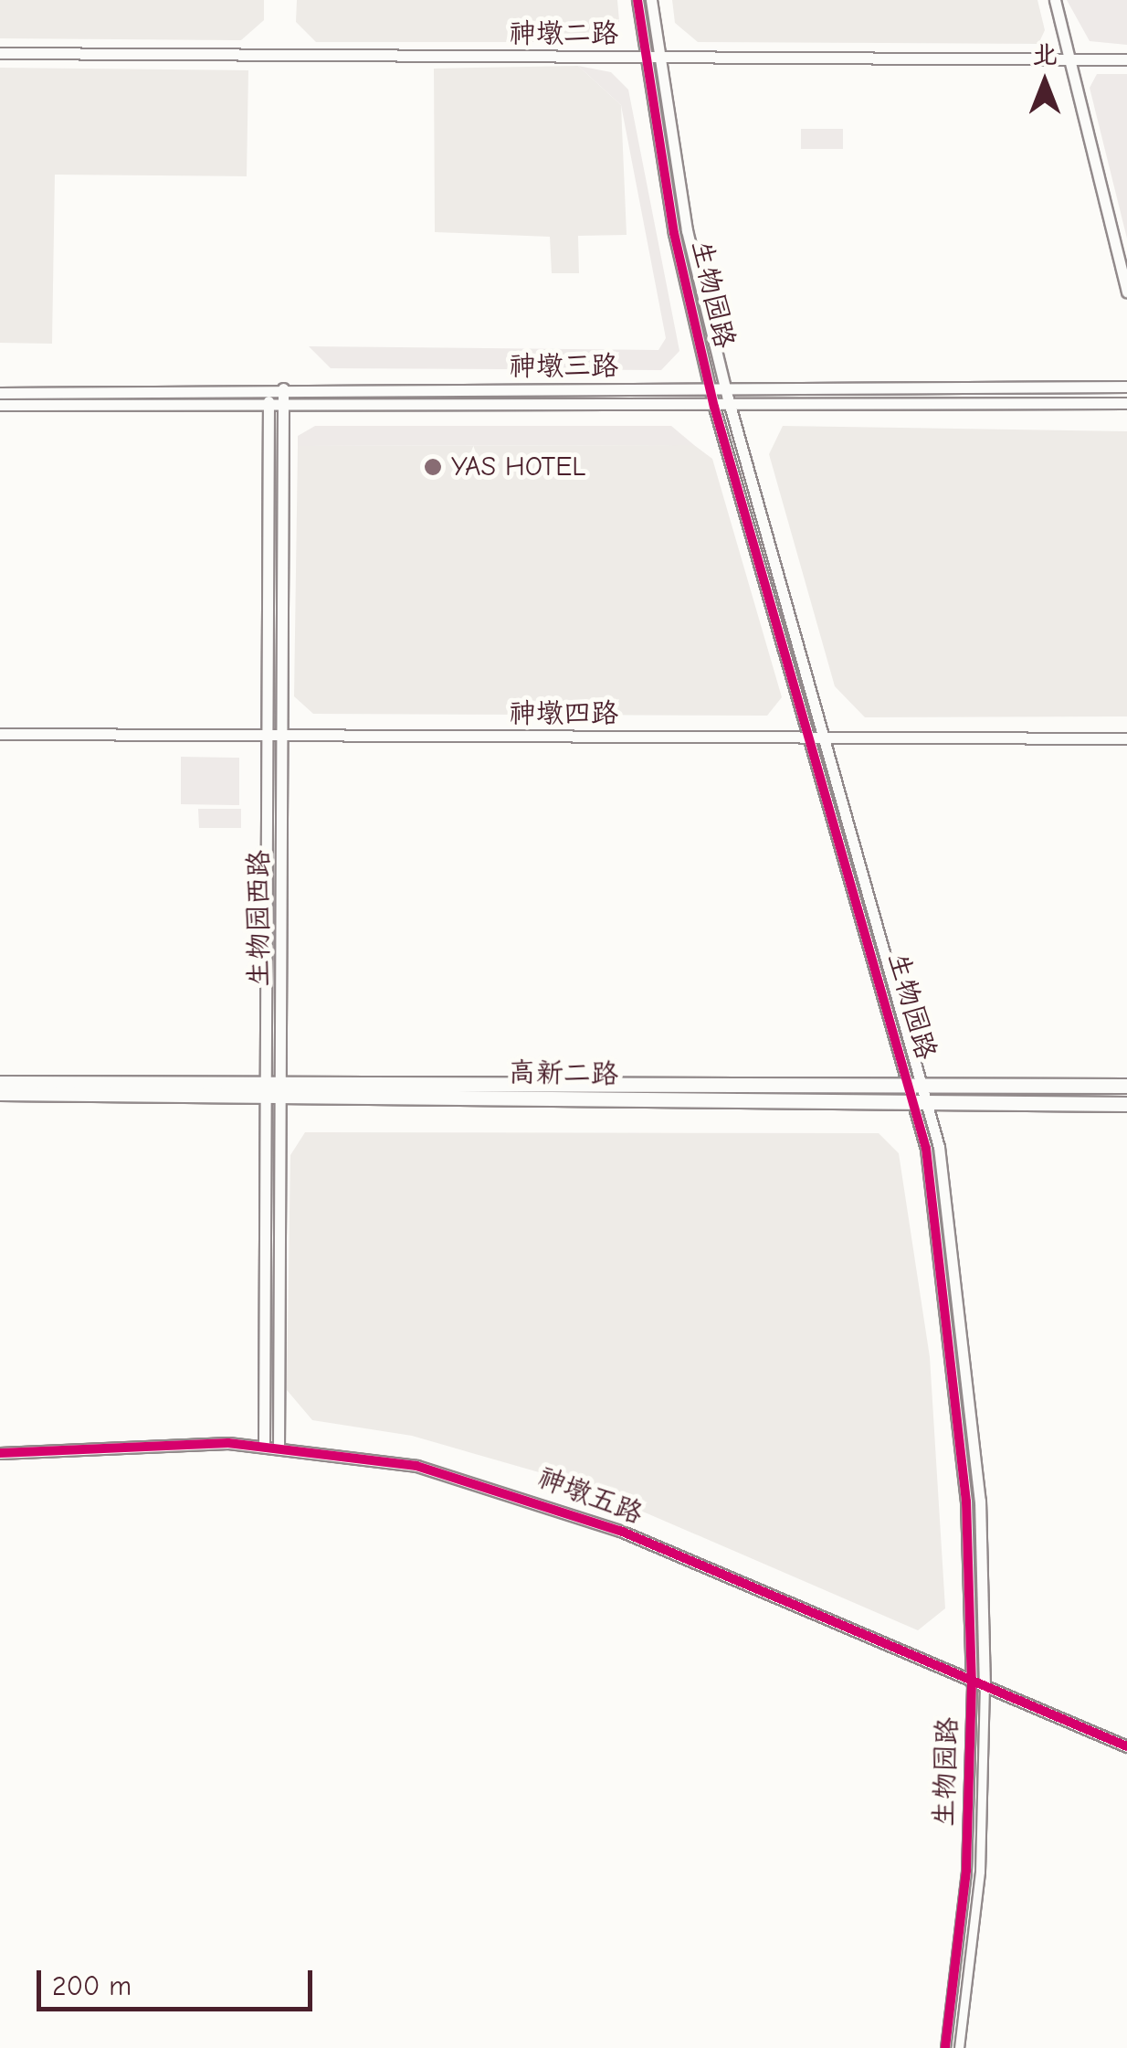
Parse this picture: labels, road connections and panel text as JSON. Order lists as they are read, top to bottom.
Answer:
{
  "streets": {
    "main road": ["高新二路"],
    "street": [
      "神墩二路",
      "生物园路",
      "神墩三路",
      "神墩四路",
      "生物园西路",
      "神墩五路"
    ]
  },
  "crossings": [
    ["神墩二路", "生物园路"],
    ["生物园路", "神墩三路"],
    ["生物园路", "神墩四路"],
    ["生物园路", "高新二路"],
    ["生物园路", "神墩五路"],
    ["神墩三路", "生物园西路"],
    ["神墩四路", "生物园西路"],
    ["生物园西路", "高新二路"],
    ["生物园西路", "神墩五路"]
  ],
  "places": ["YAS HOTEL"],
  "scale_bar": "200 m",
  "north": "top"
}
